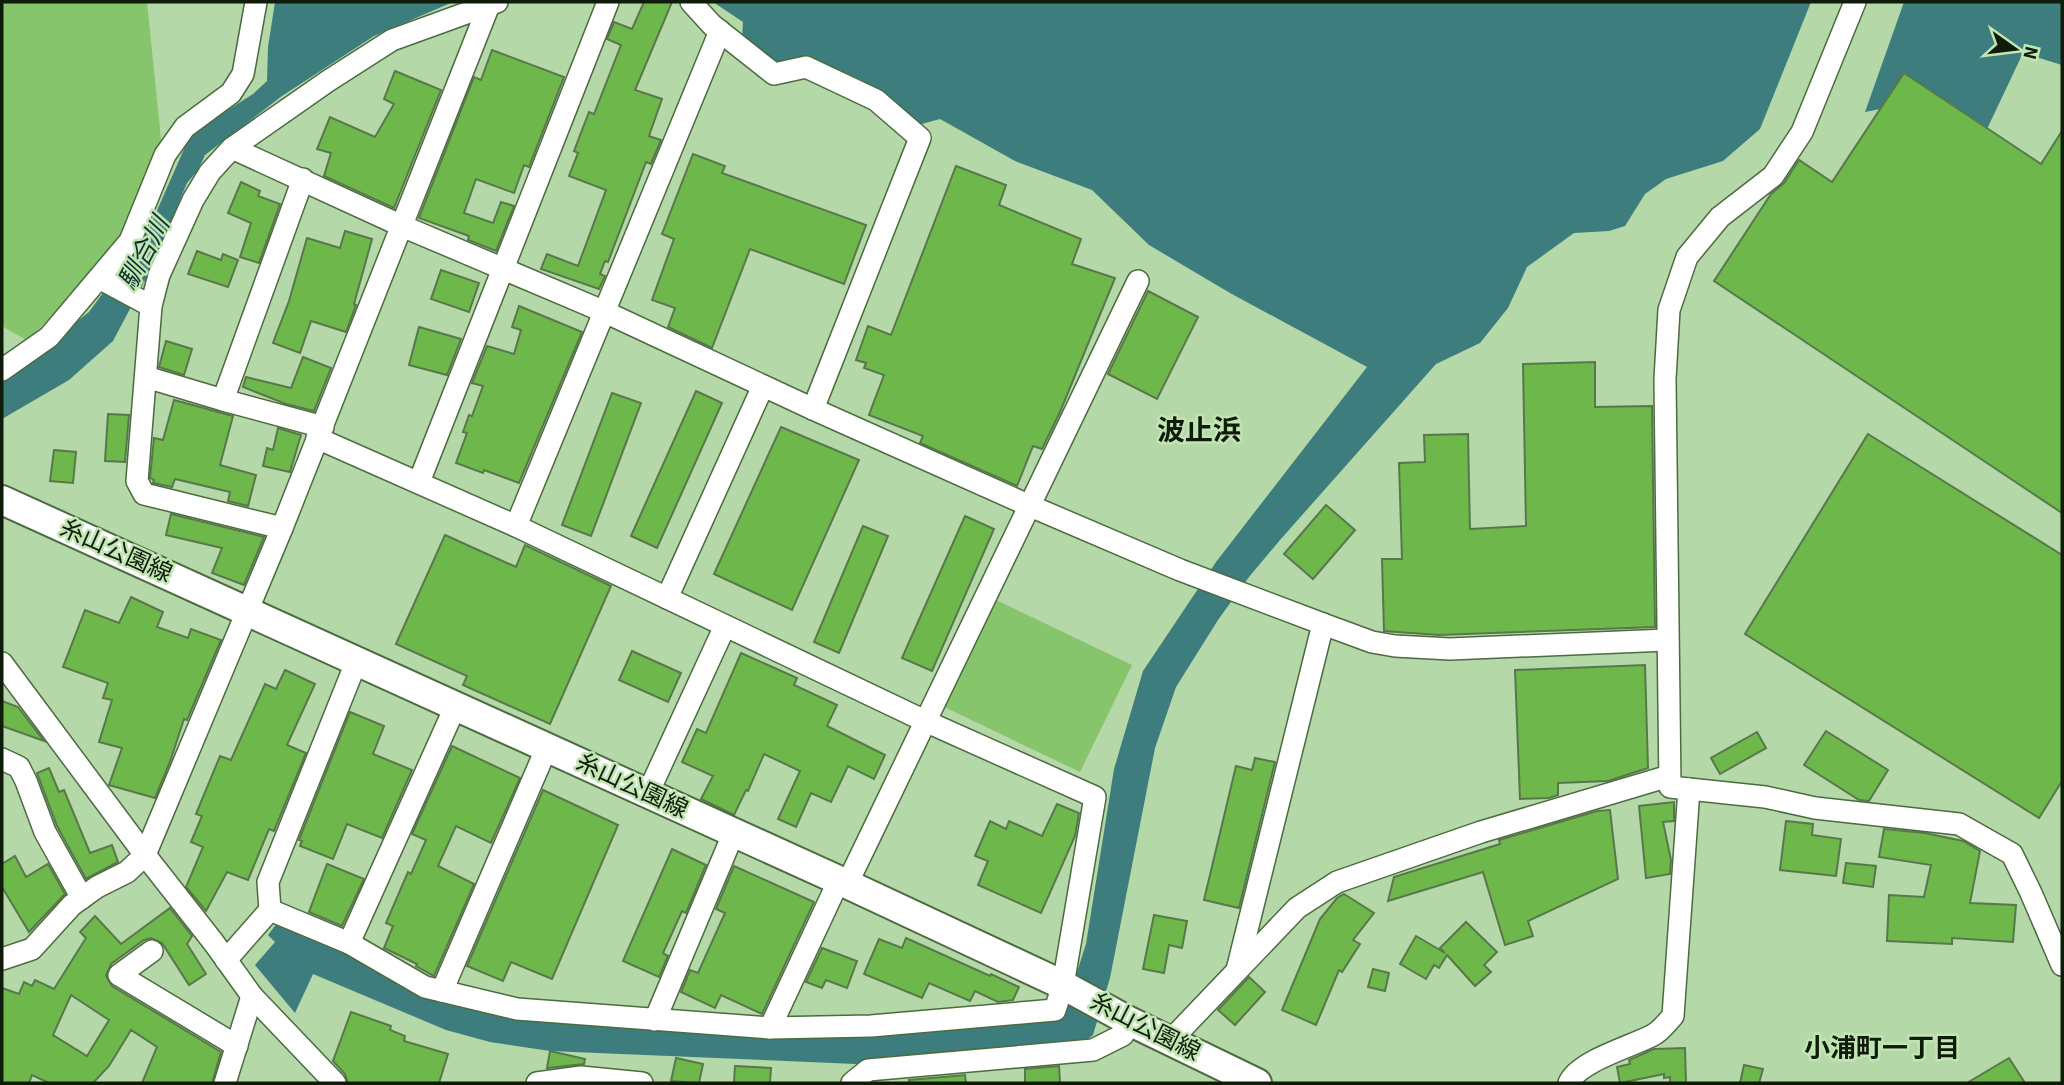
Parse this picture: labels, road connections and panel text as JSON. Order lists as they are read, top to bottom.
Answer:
{
  "streets": {
    "main road": ["糸山公園線"]
  },
  "districts": ["波止浜", "小浦町一丁目"],
  "water": ["馴合川"],
  "north": "right"
}
